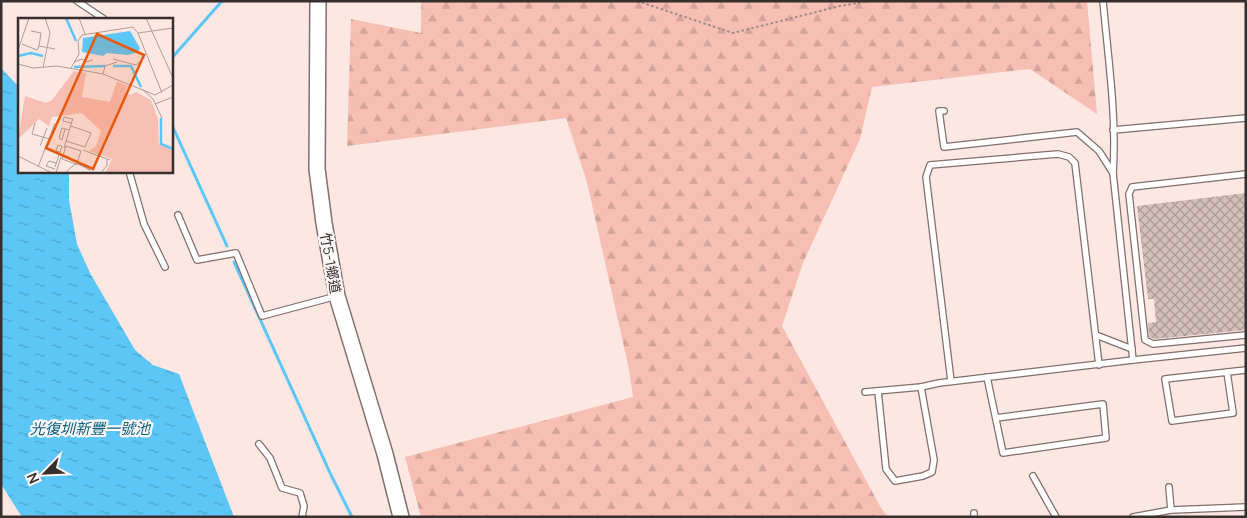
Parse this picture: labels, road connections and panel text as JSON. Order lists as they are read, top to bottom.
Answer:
{
  "streets": {
    "street": ["竹5-1鄉道"]
  },
  "water": ["光復圳新豐一號池"],
  "north": "bottom left"
}
